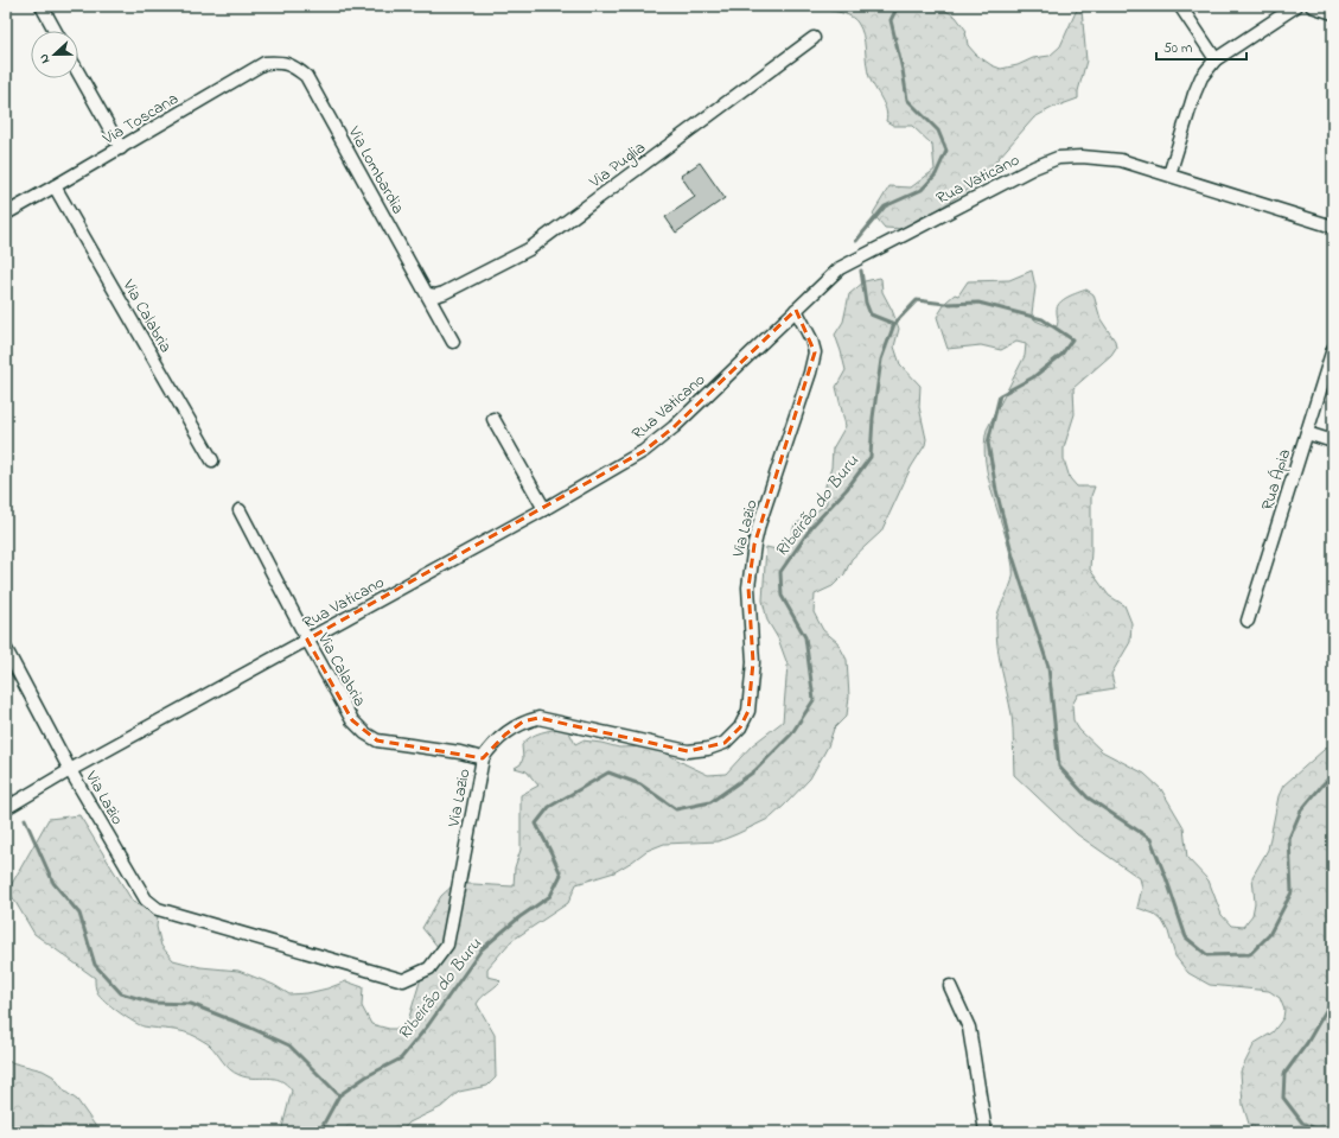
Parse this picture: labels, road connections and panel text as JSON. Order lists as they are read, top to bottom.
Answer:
{
  "streets": {
    "street": [
      "Via Toscana",
      "Via Puglia",
      "Via Lombardia",
      "Rua Vaticano",
      "Via Calabria",
      "Rua Ápia",
      "Via Lazio"
    ]
  },
  "crossings": [
    ["Via Toscana", "Via Lombardia"],
    ["Via Toscana", "Via Calabria"],
    ["Via Puglia", "Via Lombardia"],
    ["Rua Vaticano", "Via Calabria"],
    ["Rua Vaticano", "Via Lazio"],
    ["Via Calabria", "Via Lazio"]
  ],
  "water": ["Ribeirão do Buru"],
  "scale_bar": "50 m",
  "north": "left"
}
